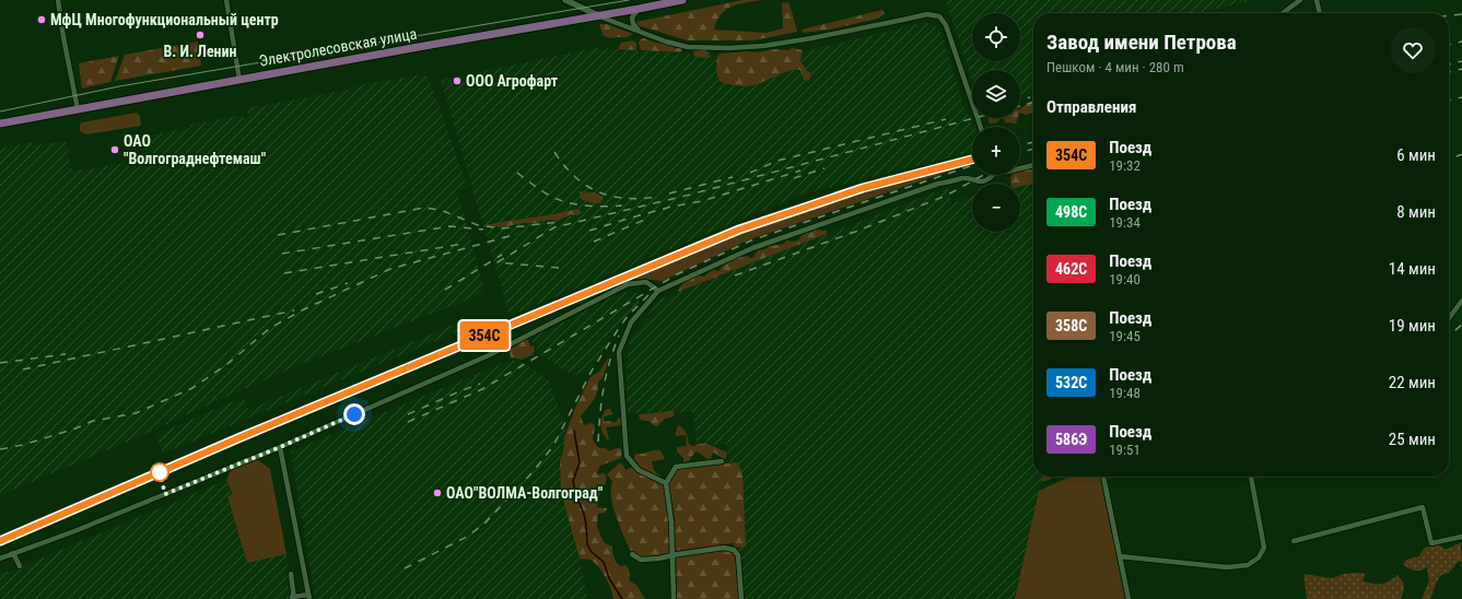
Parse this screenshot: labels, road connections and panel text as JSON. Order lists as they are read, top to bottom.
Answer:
{
  "streets": {
    "main road": ["Электролесовская улица"]
  },
  "places": [
    "МфЦ Многофункциональный центр",
    "В. И. Ленин",
    "ООО Агрофарт",
    "ОАО \"Волгограднефтемаш\"",
    "ОАО\"ВОЛМА-Волгоград\""
  ],
  "page": {
    "on_map": "354С",
    "map_buttons": ["+", "−"],
    "heading": [
      ["Завод имени Петрова", "Пешком · 4 мин · 280 m"],
      "Отправления"
    ],
    "list": [
      {
        "mark": "354С",
        "name": "Поезд",
        "note": "19:32",
        "value": "6 мин"
      },
      {
        "mark": "498С",
        "name": "Поезд",
        "note": "19:34",
        "value": "8 мин"
      },
      {
        "mark": "462С",
        "name": "Поезд",
        "note": "19:40",
        "value": "14 мин"
      },
      {
        "mark": "358С",
        "name": "Поезд",
        "note": "19:45",
        "value": "19 мин"
      },
      {
        "mark": "532С",
        "name": "Поезд",
        "note": "19:48",
        "value": "22 мин"
      },
      {
        "mark": "586Э",
        "name": "Поезд",
        "note": "19:51",
        "value": "25 мин"
      }
    ]
  }
}
